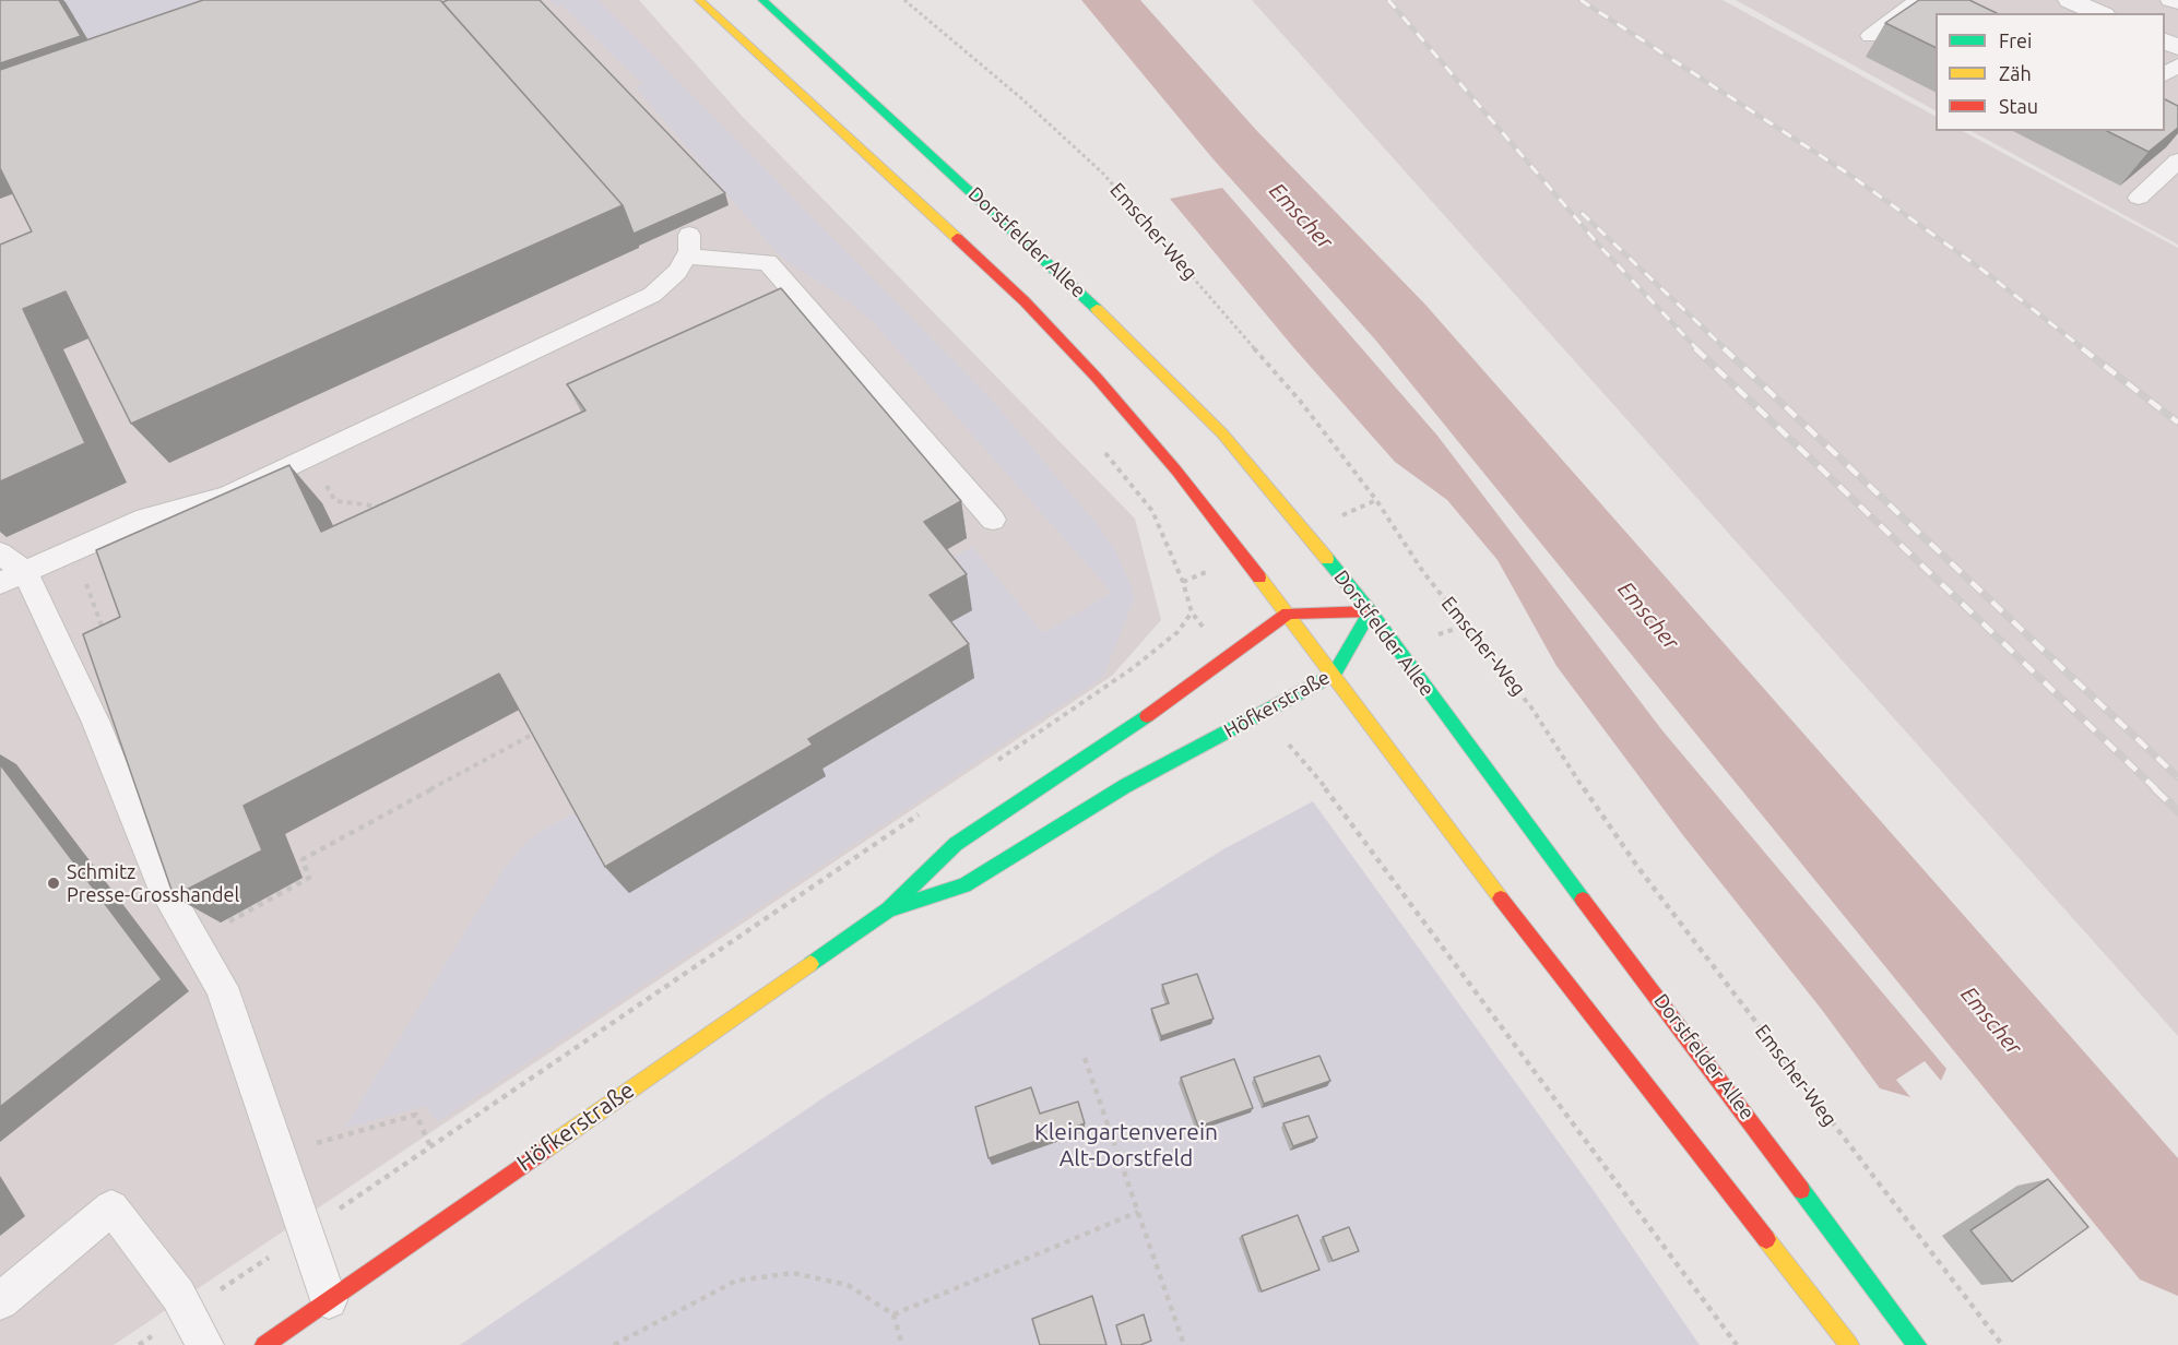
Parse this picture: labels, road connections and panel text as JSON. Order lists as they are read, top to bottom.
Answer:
{
  "streets": {
    "main road": ["Dorstfelder Allee", "Höfkerstraße"],
    "path": ["Emscher-Weg"]
  },
  "crossings": [
    ["Dorstfelder Allee", "Höfkerstraße"]
  ],
  "water": ["Emscher"],
  "parks": ["Kleingartenverein Alt-Dorstfeld"],
  "places": ["Schmitz Presse-Grosshandel"],
  "legend": ["Frei", "Zäh", "Stau"]
}
